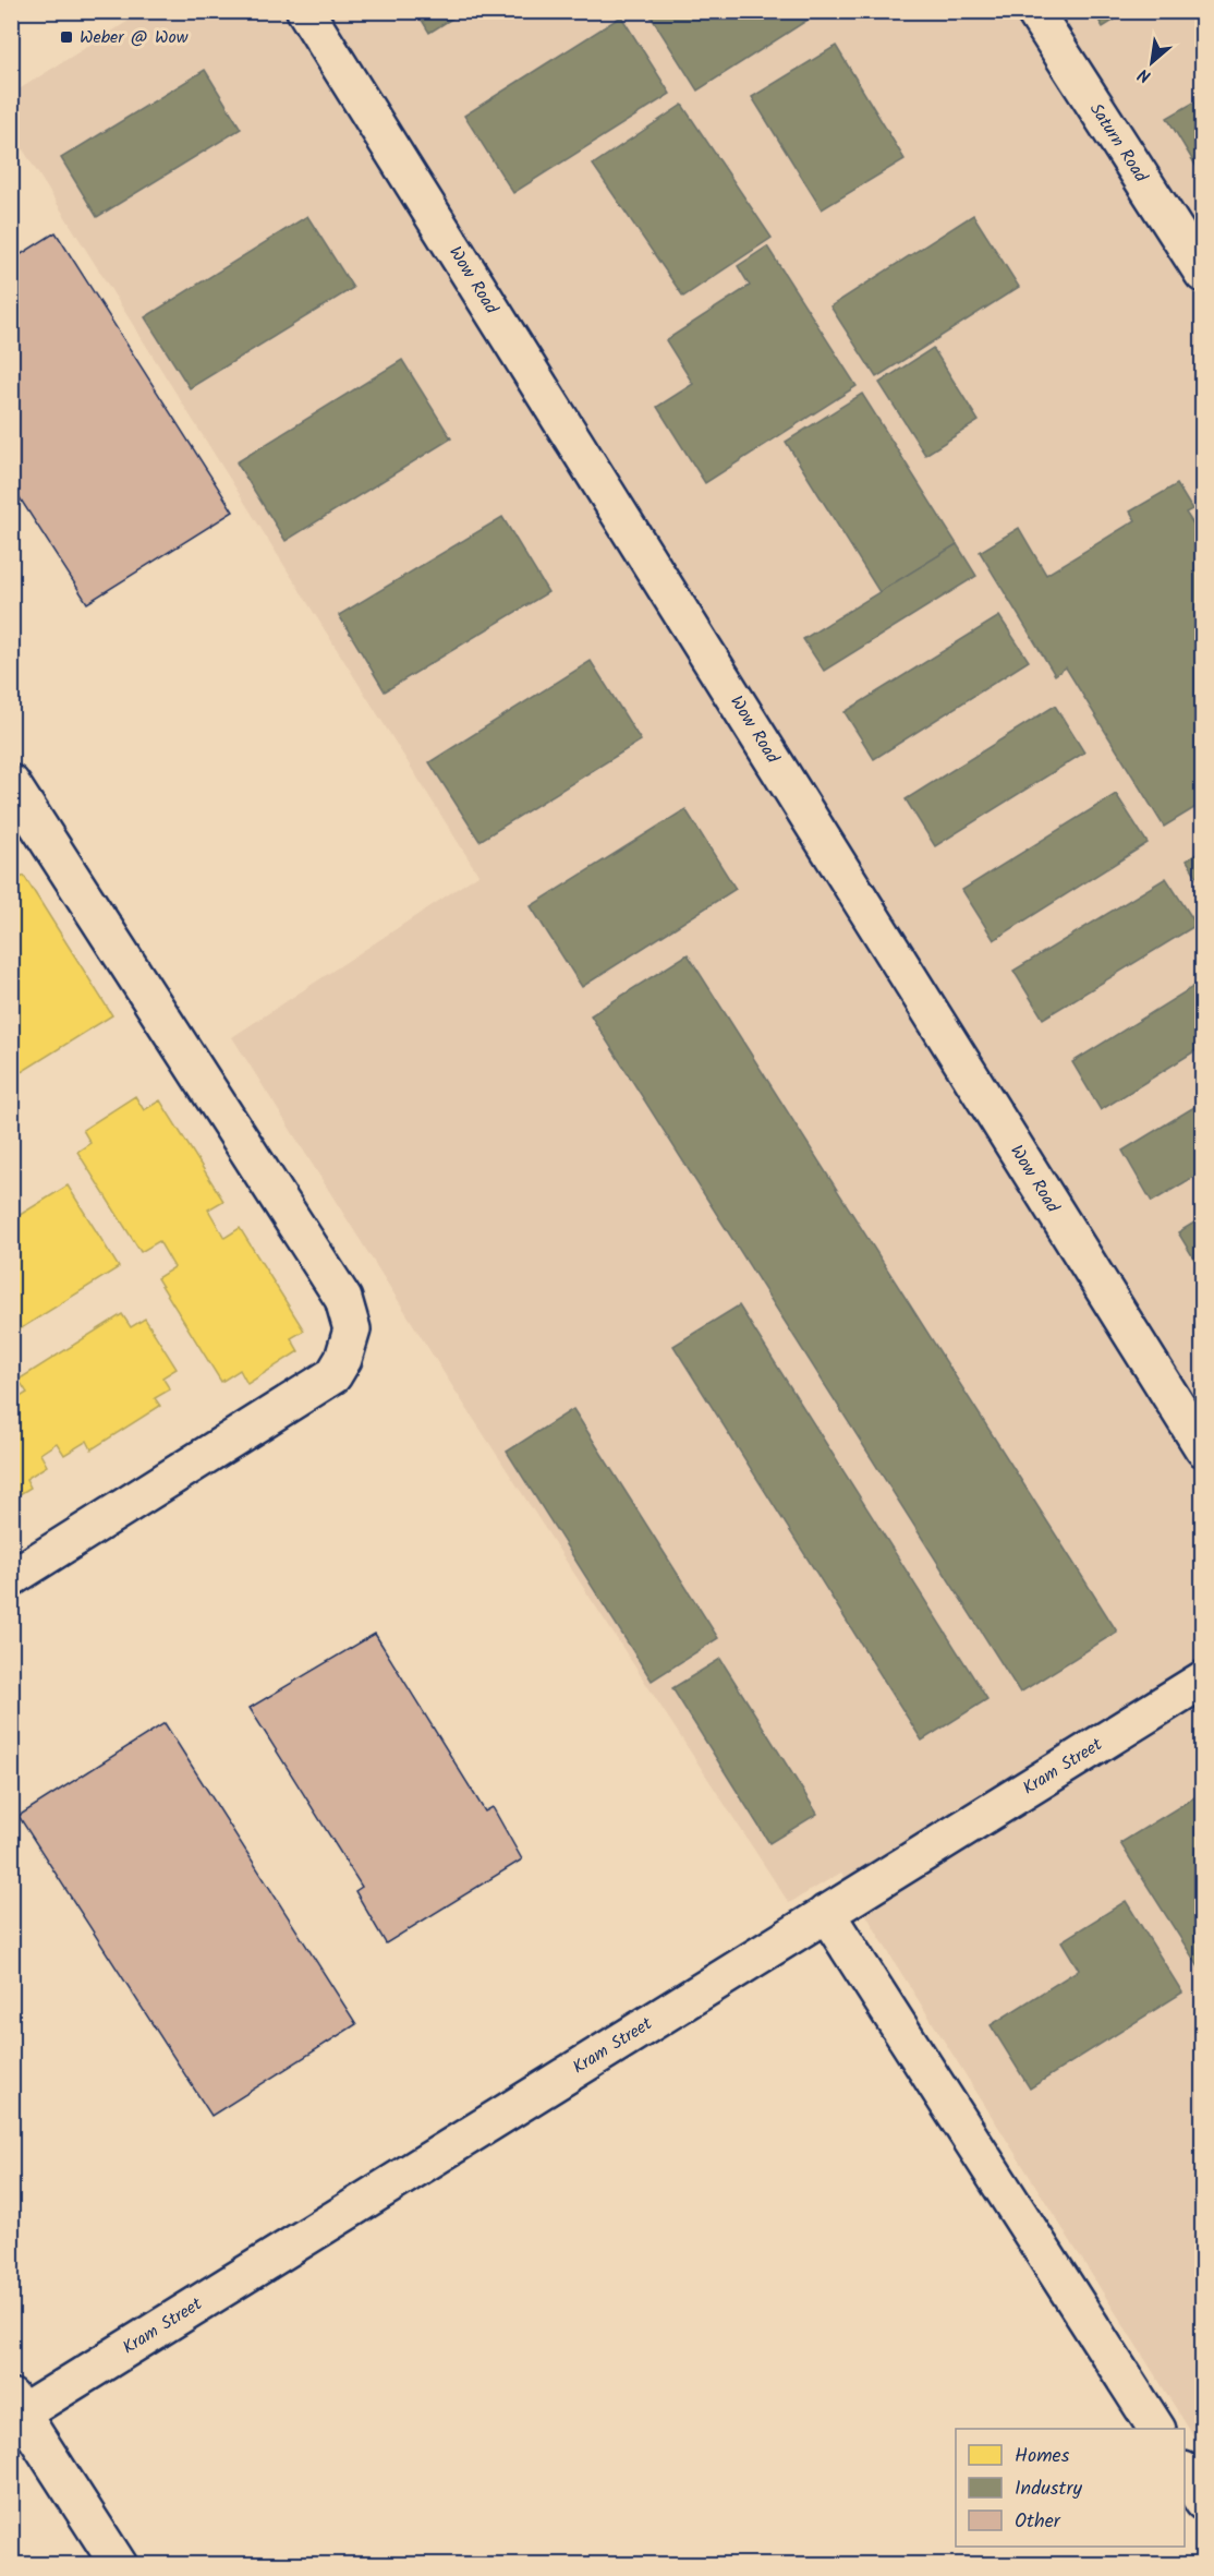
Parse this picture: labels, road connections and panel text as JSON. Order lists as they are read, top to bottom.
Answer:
{
  "streets": {
    "street": ["Saturn Road", "Wow Road", "Kram Street"]
  },
  "places": {
    "transit": ["Weber @ Wow"]
  },
  "legend": ["Homes", "Industry", "Other"],
  "north": "bottom left"
}
